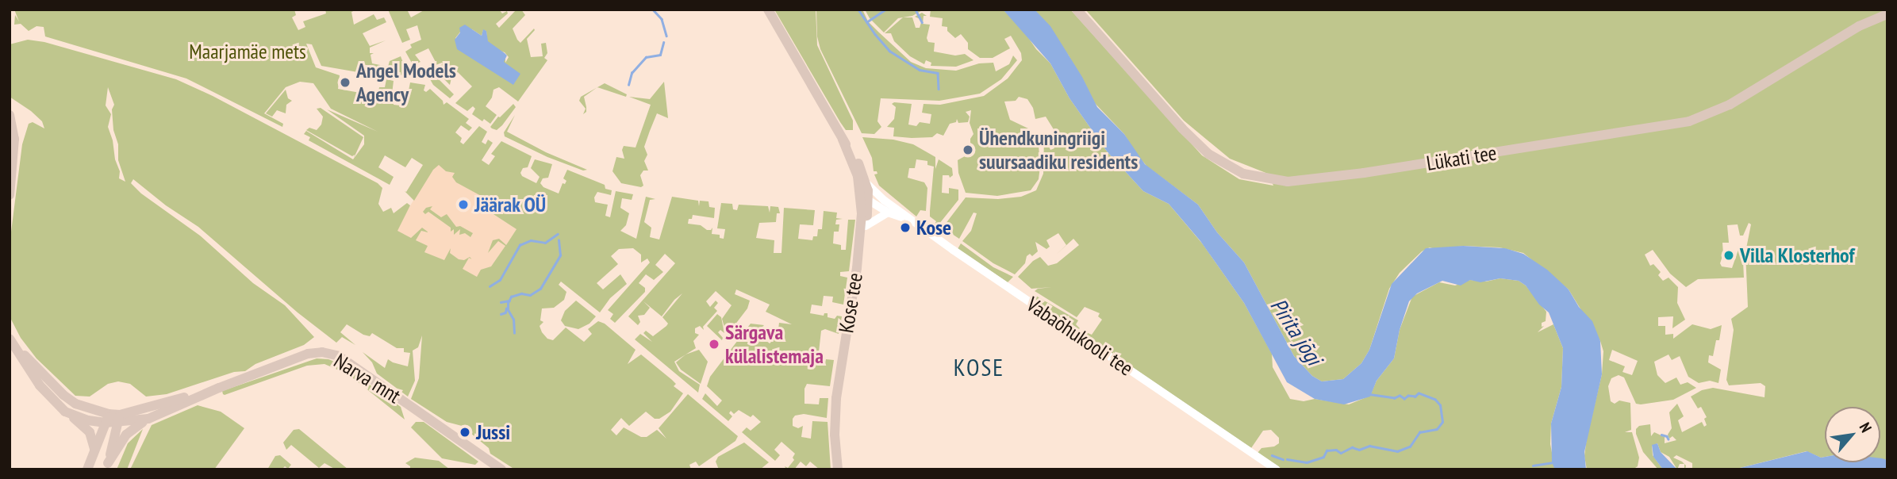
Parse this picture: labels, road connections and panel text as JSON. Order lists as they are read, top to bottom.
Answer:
{
  "streets": {
    "main road": ["Lükati tee", "Kose tee", "Narva mnt"],
    "street": ["Vabaõhukooli tee"]
  },
  "districts": ["KOSE"],
  "water": ["Pirita jõgi"],
  "parks": ["Maarjamäe mets"],
  "places": [
    "Angel Models Agency",
    "Ühendkuningriigi suursaadiku residents",
    "Jäärak OÜ",
    "Kose",
    "Villa Klosterhof",
    "Särgava külalistemaja",
    "Jussi"
  ],
  "north": "top right"
}
